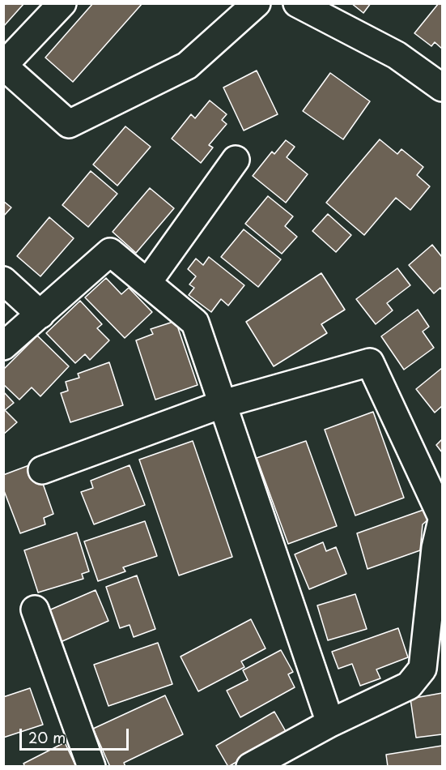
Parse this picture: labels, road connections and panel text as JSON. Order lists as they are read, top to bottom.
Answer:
{
  "scale_bar": "20 m"
}
